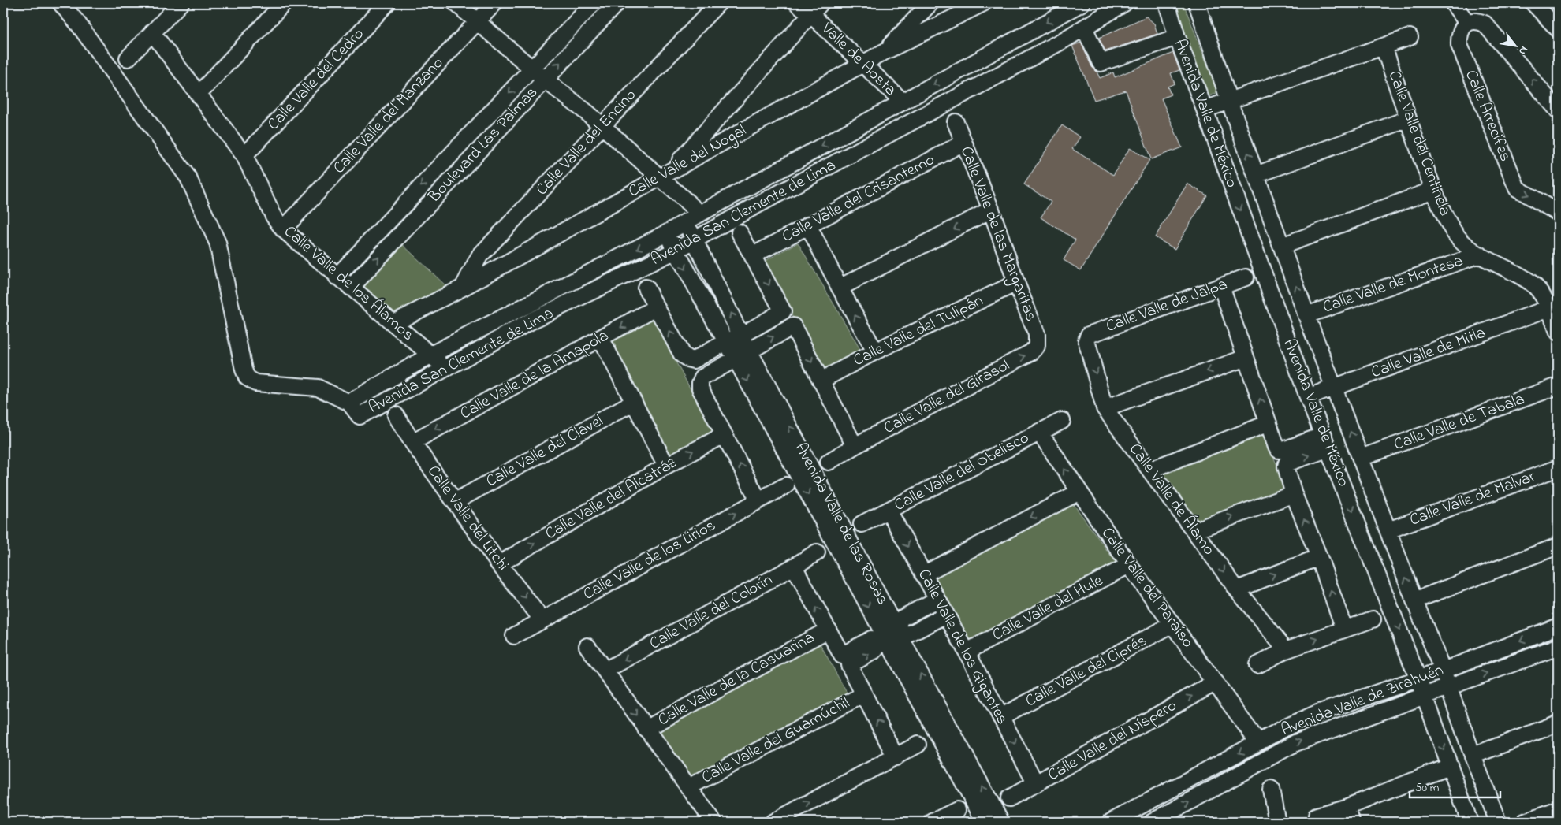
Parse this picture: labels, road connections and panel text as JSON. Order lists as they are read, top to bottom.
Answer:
{
  "streets": {
    "street": [
      "Valle de Aosta",
      "Calle Valle del Cedro",
      "Avenida Valle de México",
      "Calle Valle del Manzano",
      "Calle Arrecifes",
      "Calle Valle del Encino",
      "Calle Valle del Centinela",
      "Boulevard Las Palmas",
      "Calle Valle del Nogal",
      "Calle Valle del Crisantemo",
      "Avenida San Clemente de Lima",
      "Calle Valle de las Margaritas",
      "Calle Valle de los Álamos",
      "Calle Valle de Montesa",
      "Calle Valle de Jalpa",
      "Calle Valle del Tulipán",
      "Calle Valle de Mitla",
      "Calle Valle de la Amapola",
      "Calle Valle del Girasol",
      "Calle Valle de Tabala",
      "Calle Valle del Clavel",
      "Calle Valle del Obelisco",
      "Calle Valle del Alcatráz",
      "Calle Valle de Malvar",
      "Calle Valle de Álamo",
      "Calle Valle del Litchi",
      "Avenida Valle de las Rosas",
      "Calle Valle de los Lirios",
      "Calle Valle del Paraíso",
      "Calle Valle del Hule",
      "Calle Valle del Colorín",
      "Calle Valle de los Gigantes",
      "Calle Valle del Ciprés",
      "Calle Valle de la Casuarina",
      "Avenida Valle de Zirahuén",
      "Calle Valle del Guamúchil",
      "Calle Valle del Níspero"
    ]
  },
  "crossings": [
    ["Valle de Aosta", "Calle Valle del Nogal"],
    ["Valle de Aosta", "Avenida San Clemente de Lima"],
    ["Calle Valle del Cedro", "Calle Valle de los Álamos"],
    ["Avenida Valle de México", "Calle Valle de Montesa"],
    ["Avenida Valle de México", "Calle Valle de Mitla"],
    ["Avenida Valle de México", "Calle Valle de Tabala"],
    ["Avenida Valle de México", "Calle Valle de Malvar"],
    ["Avenida Valle de México", "Avenida Valle de Zirahuén"],
    ["Calle Valle del Manzano", "Calle Valle de los Álamos"],
    ["Calle Valle del Encino", "Calle Valle del Nogal"],
    ["Calle Valle del Centinela", "Calle Valle de Montesa"],
    ["Calle Valle del Centinela", "Calle Valle de Mitla"],
    ["Boulevard Las Palmas", "Calle Valle de los Álamos"],
    ["Calle Valle del Nogal", "Calle Valle de los Álamos"],
    ["Calle Valle del Crisantemo", "Calle Valle de las Margaritas"],
    ["Avenida San Clemente de Lima", "Calle Valle de los Álamos"],
    ["Avenida San Clemente de Lima", "Avenida Valle de las Rosas"],
    ["Calle Valle de las Margaritas", "Calle Valle del Tulipán"],
    ["Calle Valle de las Margaritas", "Calle Valle del Girasol"],
    ["Calle Valle de Jalpa", "Calle Valle de Álamo"],
    ["Calle Valle de la Amapola", "Calle Valle del Litchi"],
    ["Calle Valle del Clavel", "Calle Valle del Litchi"],
    ["Calle Valle del Obelisco", "Calle Valle del Paraíso"],
    ["Calle Valle del Obelisco", "Calle Valle de los Gigantes"],
    ["Calle Valle del Alcatráz", "Calle Valle del Litchi"],
    ["Calle Valle del Litchi", "Calle Valle de los Lirios"],
    ["Calle Valle del Paraíso", "Calle Valle del Hule"],
    ["Calle Valle del Paraíso", "Calle Valle del Ciprés"],
    ["Calle Valle del Paraíso", "Avenida Valle de Zirahuén"],
    ["Calle Valle del Paraíso", "Calle Valle del Níspero"],
    ["Calle Valle del Hule", "Calle Valle de los Gigantes"],
    ["Calle Valle de los Gigantes", "Calle Valle del Ciprés"],
    ["Calle Valle de los Gigantes", "Calle Valle del Níspero"]
  ],
  "one_way": [
    "Calle Arrecifes",
    "Calle Valle de la Amapola",
    "Calle Valle del Girasol",
    "Calle Valle del Alcatráz",
    "Calle Valle de los Lirios",
    "Calle Valle del Colorín",
    "Calle Valle del Níspero"
  ],
  "scale_bar": "50 m",
  "north": "bottom right"
}
